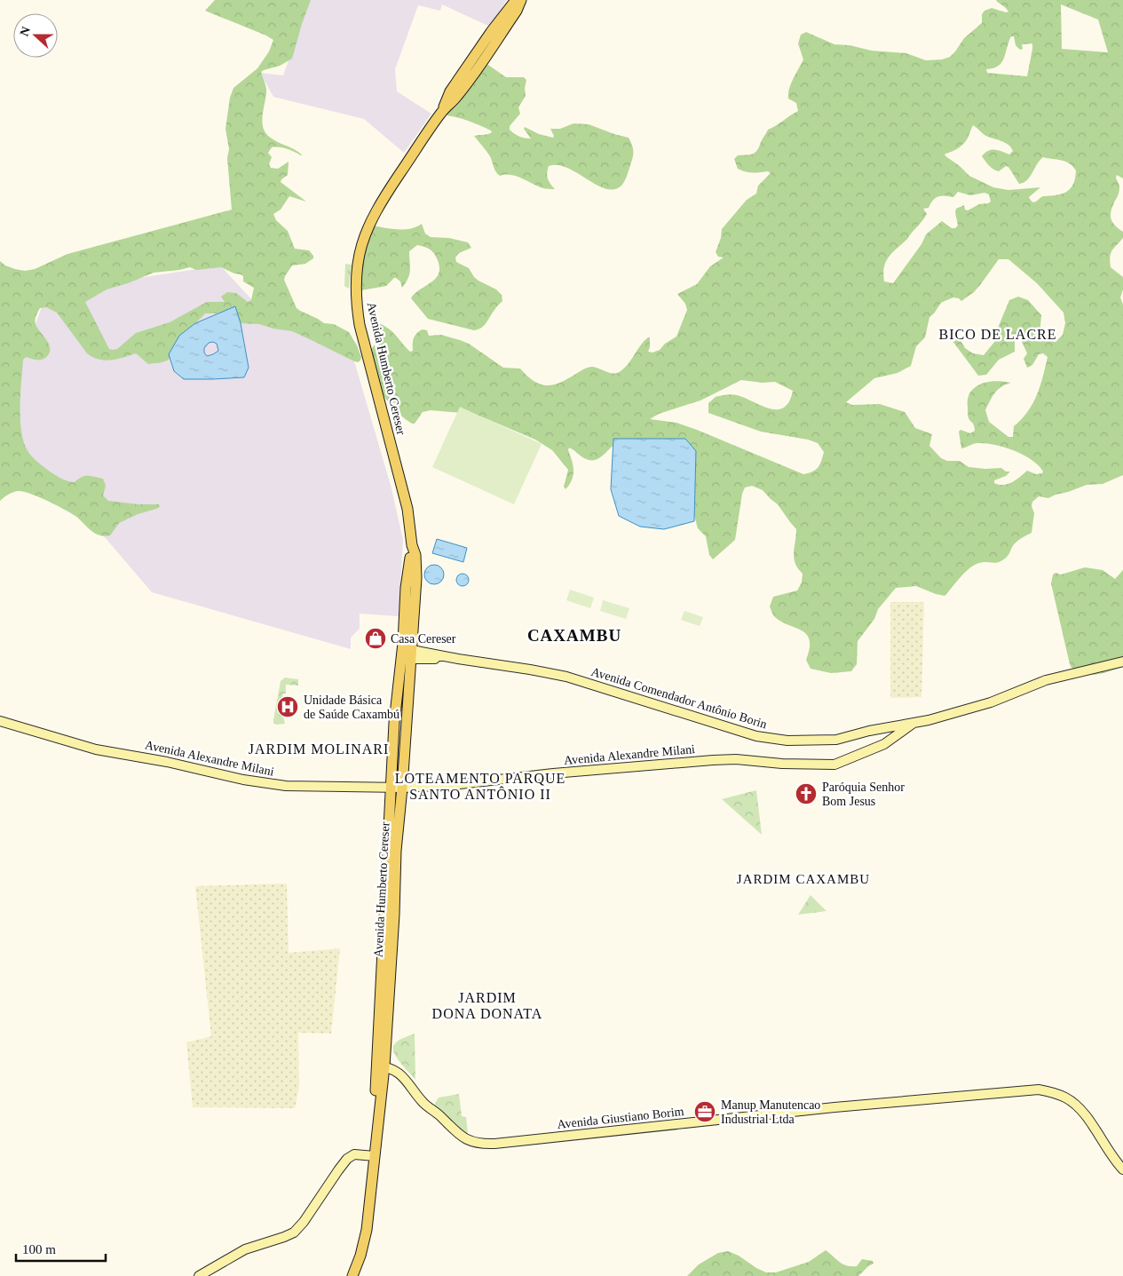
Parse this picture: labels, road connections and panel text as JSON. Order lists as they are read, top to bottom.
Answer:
{
  "streets": {
    "main road": [
      "Avenida Humberto Cereser",
      "Avenida Comendador Antônio Borin",
      "Avenida Alexandre Milani",
      "Avenida Giustiano Borim"
    ]
  },
  "crossings": [
    ["Avenida Humberto Cereser", "Avenida Comendador Antônio Borin"],
    ["Avenida Humberto Cereser", "Avenida Alexandre Milani"],
    ["Avenida Humberto Cereser", "Avenida Giustiano Borim"],
    ["Avenida Comendador Antônio Borin", "Avenida Alexandre Milani"]
  ],
  "districts": [
    "BICO DE LACRE",
    "CAXAMBU",
    "JARDIM MOLINARI",
    "LOTEAMENTO PARQUE SANTO ANTÔNIO II",
    "JARDIM CAXAMBU",
    "JARDIM DONA DONATA"
  ],
  "places": {
    "shop": ["Casa Cereser"],
    "hospital": ["Unidade Básica de Saúde Caxambú"],
    "church": ["Paróquia Senhor Bom Jesus"],
    "office": ["Manup Manutencao Industrial Ltda"]
  },
  "scale_bar": "100 m",
  "north": "left"
}
